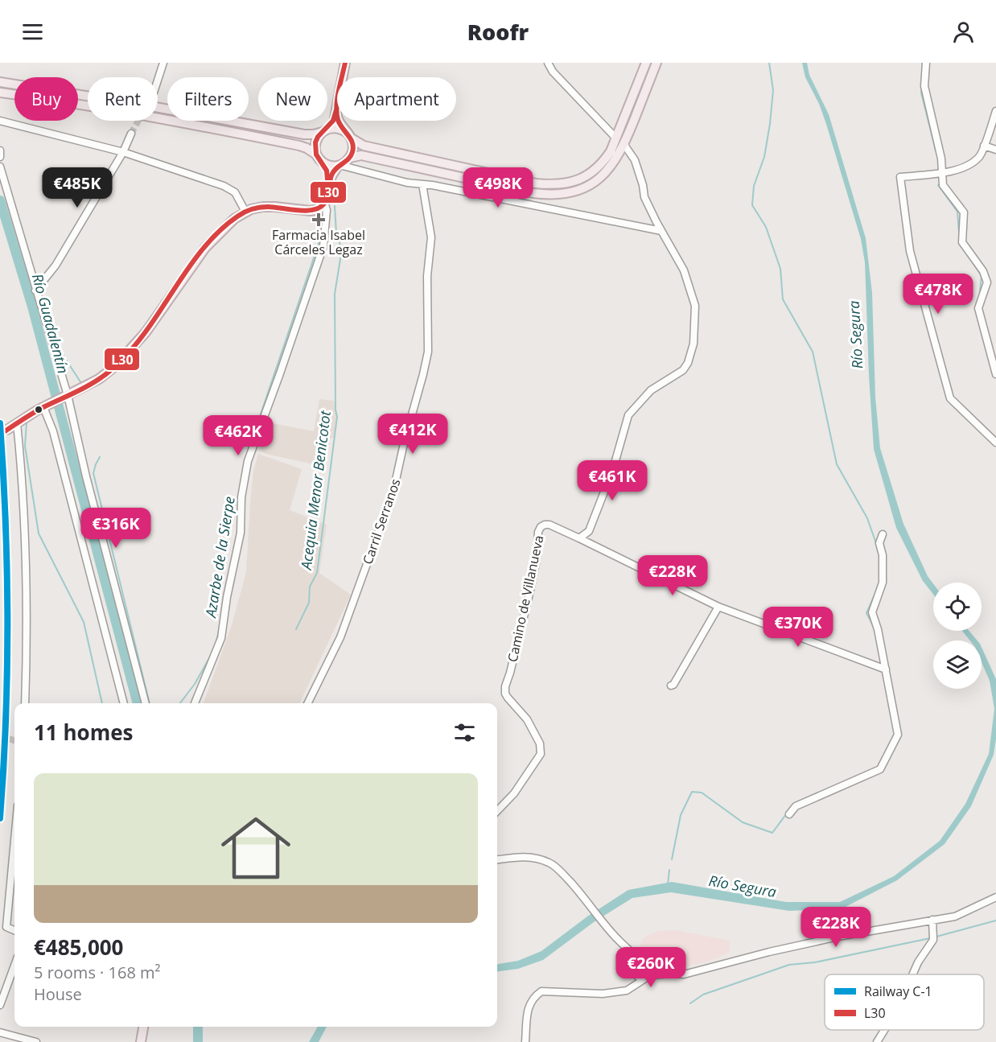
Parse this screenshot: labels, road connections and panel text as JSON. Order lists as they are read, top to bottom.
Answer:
{
  "streets": {
    "street": ["Carril Serranos", "Camino de Villanueva"]
  },
  "water": [
    "Río Guadalentín",
    "Río Segura",
    "Acequia Menor Benicotot",
    "Azarbe de la Sierpe"
  ],
  "places": {
    "health": ["Farmacia Isabel Cárceles Legaz"]
  },
  "lines": ["transit line L30", "rail line C-1"],
  "legend": ["Railway C-1", "L30"],
  "page": {
    "header": "Roofr",
    "chip": [
      "Buy",
      "Rent",
      "Filters",
      "New",
      "Apartment"
    ],
    "price": [
      "€485K",
      "€498K",
      "€478K",
      "€412K",
      "€462K",
      "€461K",
      "€316K",
      "€228K",
      "€370K",
      "€228K",
      "€260K"
    ],
    "heading": "11 homes",
    "list": [
      {
        "name": "€485,000",
        "note": "5 rooms · 168 m² · House"
      }
    ]
  }
}
